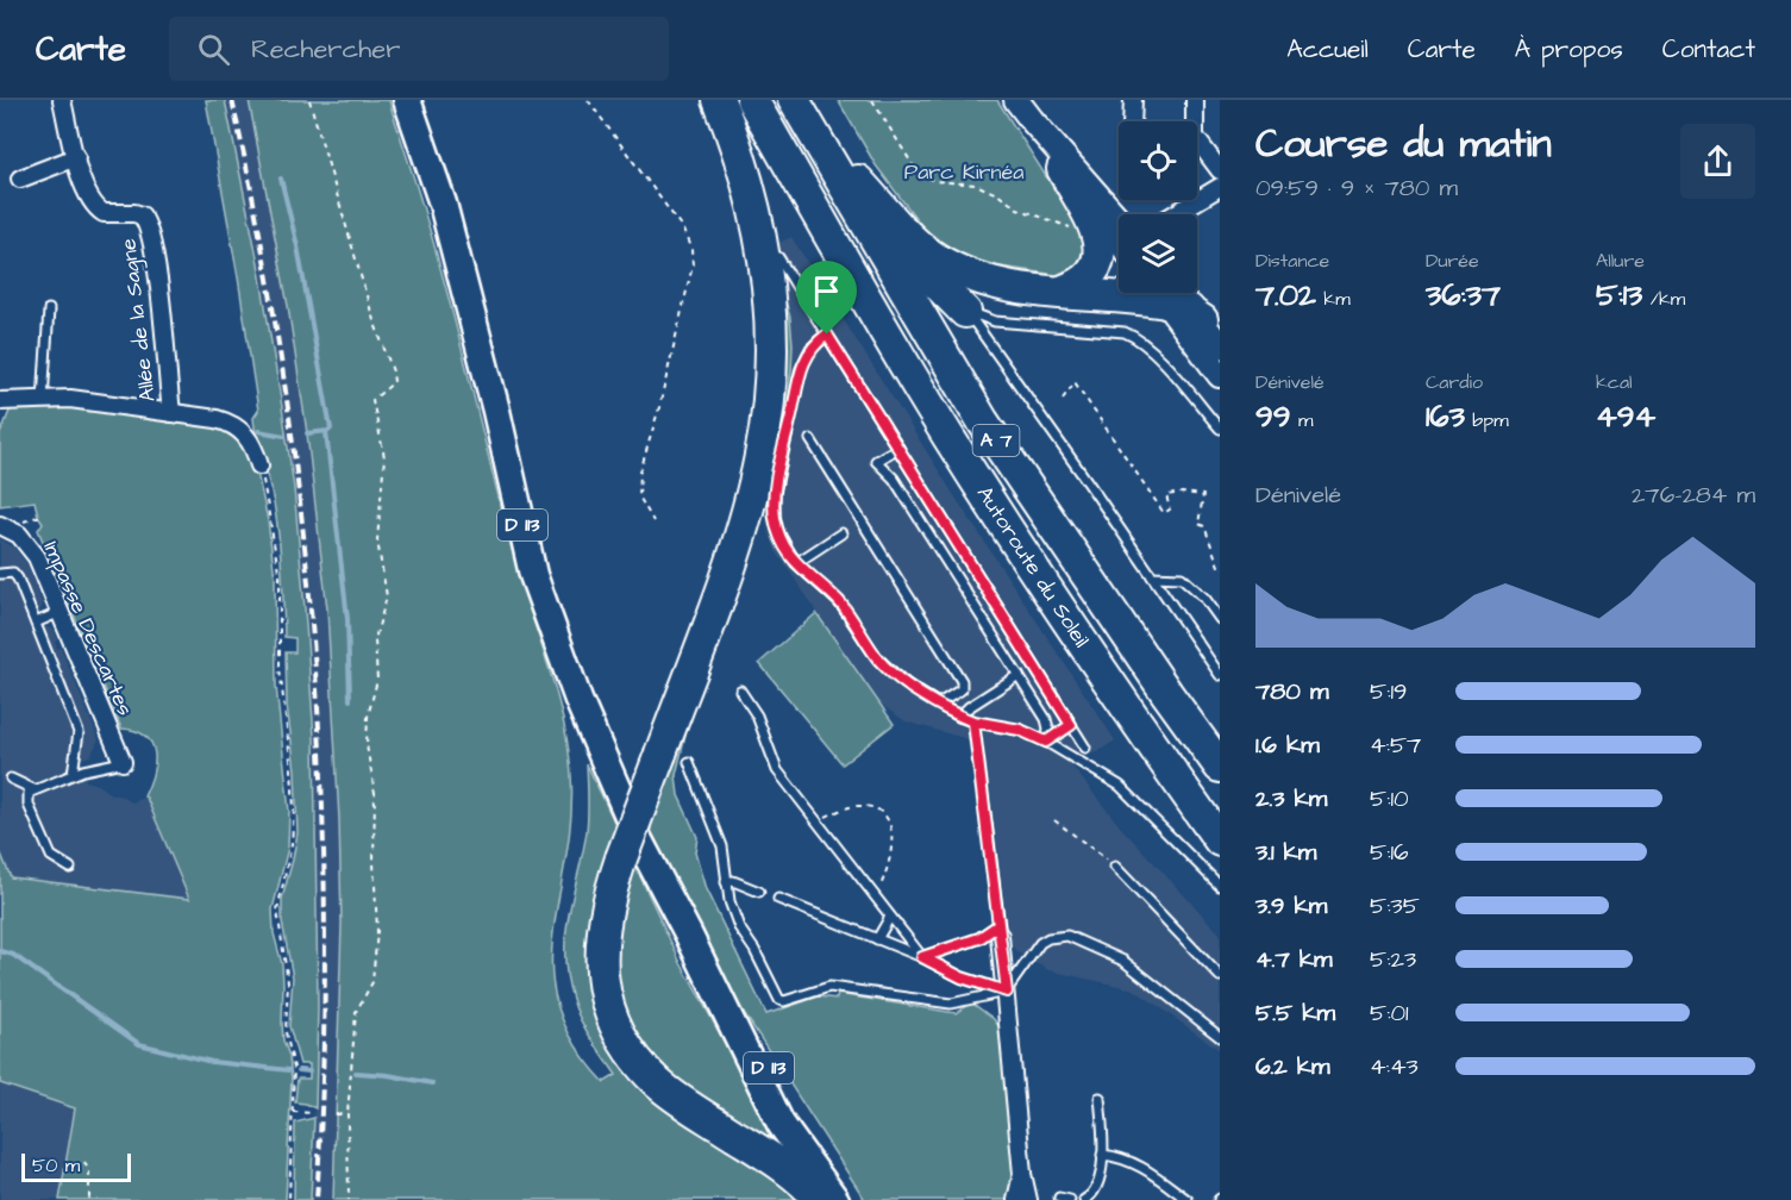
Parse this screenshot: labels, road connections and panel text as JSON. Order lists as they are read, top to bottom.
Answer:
{
  "streets": {
    "highway": ["A 7", "Autoroute du Soleil"],
    "main road": ["D 113"],
    "street": ["Allée de la Sagne", "Impasse Descartes"]
  },
  "parks": ["Parc Kirnéa"],
  "scale_bar": "50 m",
  "page": {
    "header": "Carte",
    "search": "Rechercher",
    "nav": [
      "Accueil",
      "Carte",
      "À propos",
      "Contact"
    ],
    "heading": ["Course du matin", "09:59 · 9 × 780 m"],
    "stats": [
      ["Distance", "7.02 km"],
      ["Durée", "36:37"],
      ["Allure", "5:13 /km"],
      ["Dénivelé", "99 m"],
      ["Cardio", "163 bpm"],
      ["kcal", "494"]
    ],
    "chart": ["Dénivelé", "276–284 m"],
    "list": [
      {
        "name": "780 m",
        "note": "5:19"
      },
      {
        "name": "1.6 km",
        "note": "4:57"
      },
      {
        "name": "2.3 km",
        "note": "5:10"
      },
      {
        "name": "3.1 km",
        "note": "5:16"
      },
      {
        "name": "3.9 km",
        "note": "5:35"
      },
      {
        "name": "4.7 km",
        "note": "5:23"
      },
      {
        "name": "5.5 km",
        "note": "5:01"
      },
      {
        "name": "6.2 km",
        "note": "4:43"
      }
    ],
    "scale": "50 m"
  }
}
